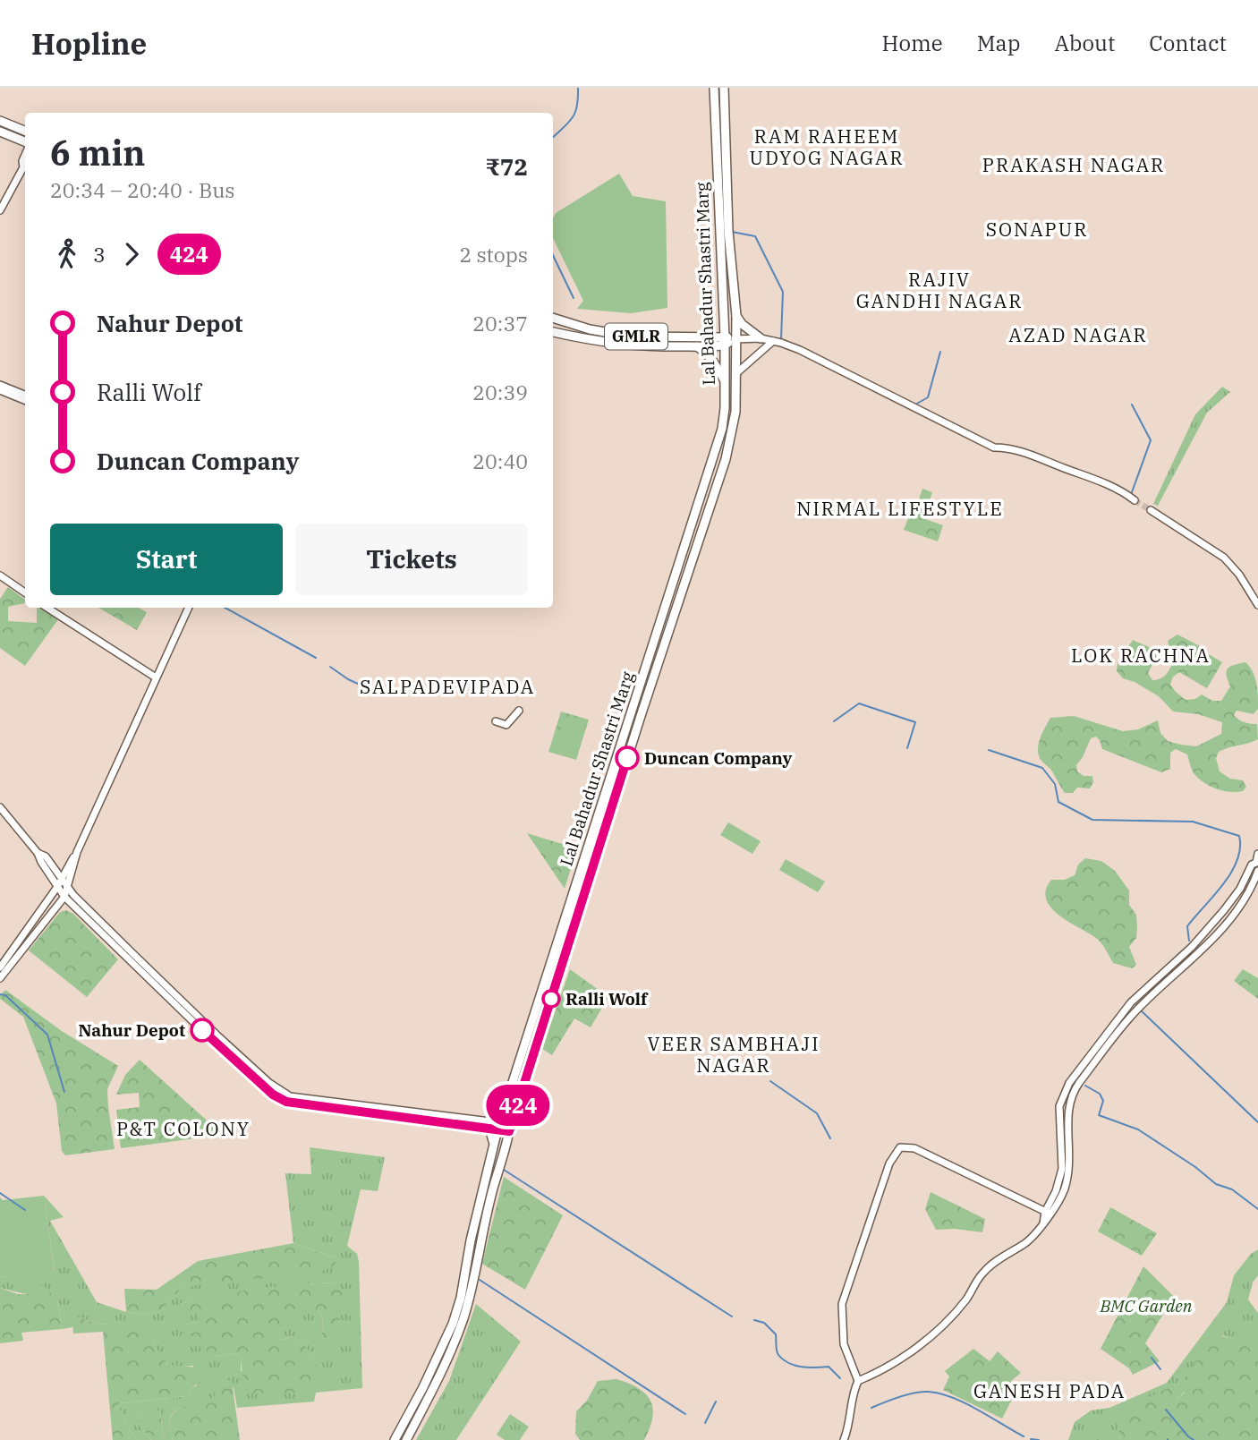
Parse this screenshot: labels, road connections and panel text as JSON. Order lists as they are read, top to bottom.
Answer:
{
  "streets": {
    "main road": ["Lal Bahadur Shastri Marg", "GMLR"]
  },
  "crossings": [
    ["Lal Bahadur Shastri Marg", "GMLR"]
  ],
  "districts": [
    "RAM RAHEEM UDYOG NAGAR",
    "PRAKASH NAGAR",
    "SONAPUR",
    "RAJIV GANDHI NAGAR",
    "AZAD NAGAR",
    "NIRMAL LIFESTYLE",
    "LOK RACHNA",
    "SALPADEVIPADA",
    "VEER SAMBHAJI NAGAR",
    "P&T COLONY",
    "GANESH PADA"
  ],
  "parks": ["BMC Garden"],
  "places": ["Duncan Company", "Ralli Wolf", "Nahur Depot"],
  "lines": ["bus line 424"],
  "page": {
    "header": "Hopline",
    "nav": [
      "Home",
      "Map",
      "About",
      "Contact"
    ],
    "on_map": "424",
    "heading": ["6 min", "20:34 – 20:40 · Bus", "₹72"],
    "legs": ["3", "424", "2 stops"],
    "list": [
      {
        "name": "Nahur Depot",
        "value": "20:37"
      },
      {
        "name": "Ralli Wolf",
        "value": "20:39"
      },
      {
        "name": "Duncan Company",
        "value": "20:40"
      }
    ],
    "buttons": ["Start", "Tickets"]
  }
}
